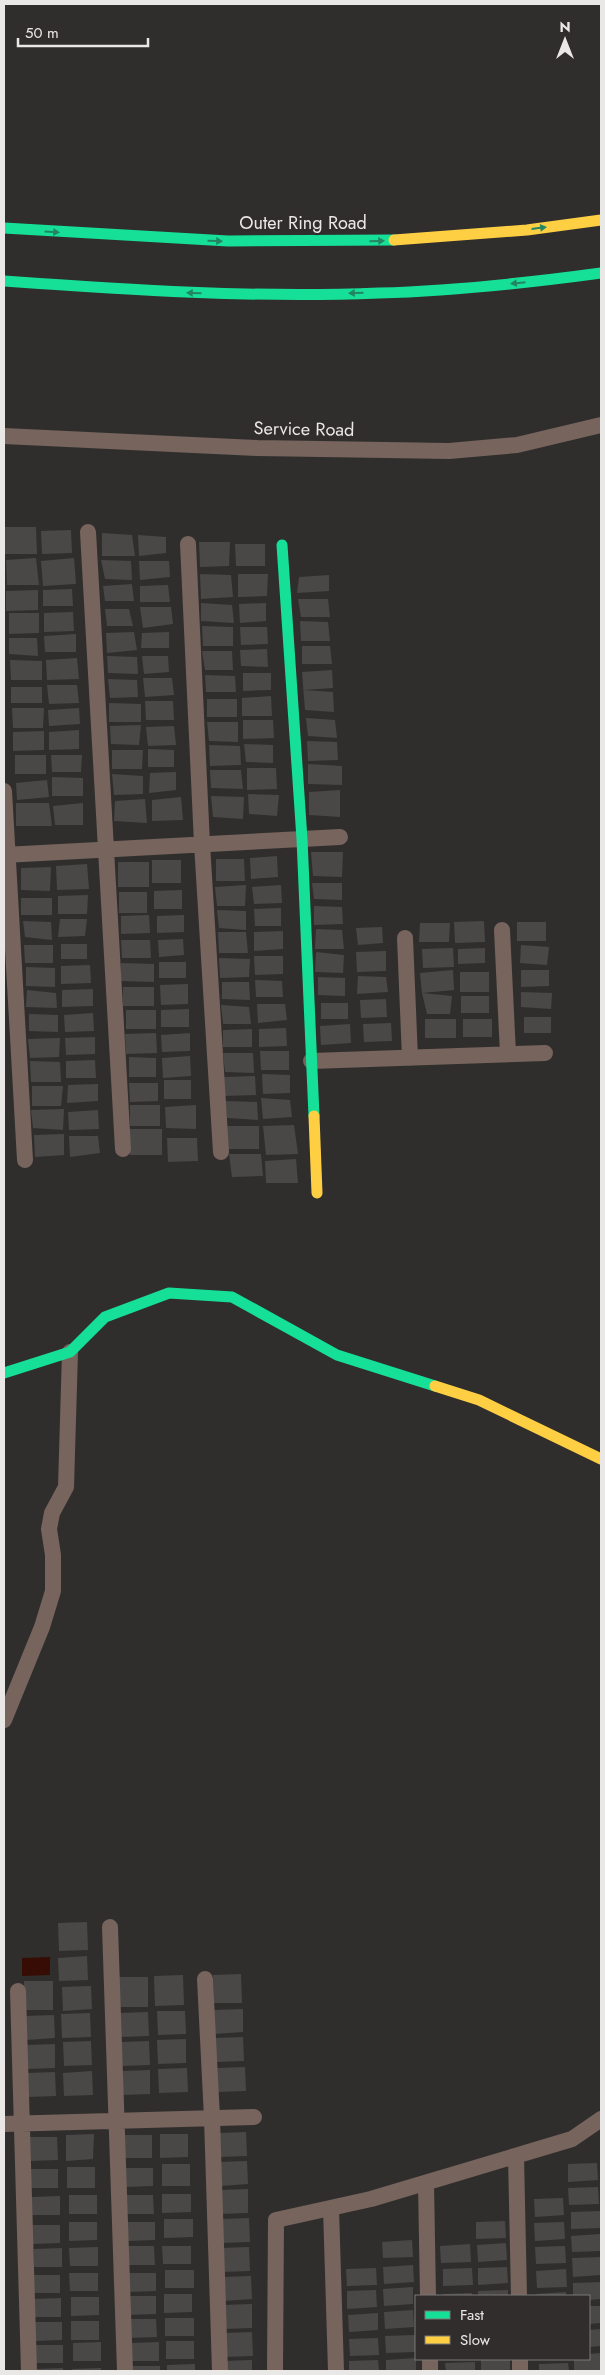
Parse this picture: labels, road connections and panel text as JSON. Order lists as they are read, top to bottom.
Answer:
{
  "streets": {
    "main road": ["Outer Ring Road"],
    "street": ["Service Road"]
  },
  "legend": ["Fast", "Slow"],
  "scale_bar": "50 m",
  "north": "top"
}
